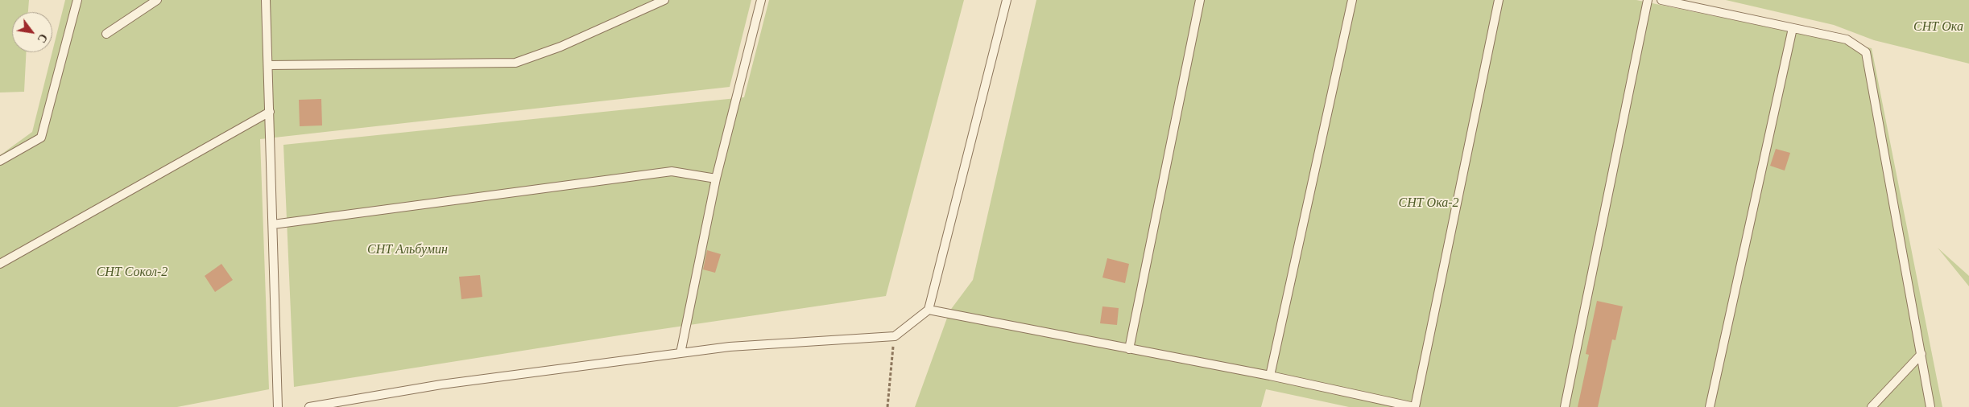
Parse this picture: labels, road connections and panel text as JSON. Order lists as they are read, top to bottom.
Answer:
{
  "parks": [
    "СНТ Ока",
    "СНТ Ока-2",
    "СНТ Альбумин",
    "СНТ Сокол-2"
  ],
  "north": "bottom right"
}
